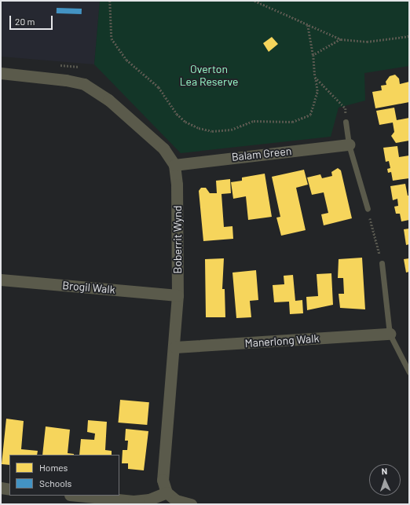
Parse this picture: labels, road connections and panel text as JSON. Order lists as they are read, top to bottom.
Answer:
{
  "streets": {
    "street": [
      "Balam Green",
      "Boberrit Wynd",
      "Brogil Walk",
      "Manerlong Walk"
    ]
  },
  "crossings": [
    ["Balam Green", "Boberrit Wynd"],
    ["Boberrit Wynd", "Brogil Walk"],
    ["Boberrit Wynd", "Manerlong Walk"]
  ],
  "parks": ["Overton Lea Reserve"],
  "legend": ["Homes", "Schools"],
  "scale_bar": "20 m",
  "north": "top"
}
